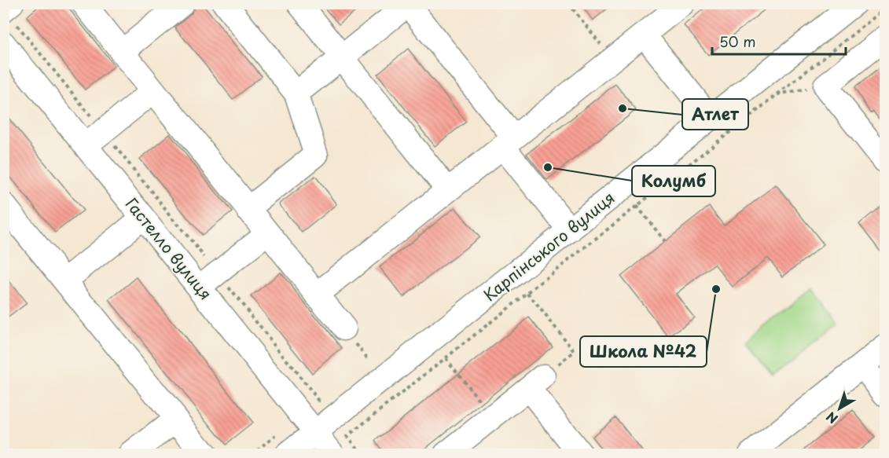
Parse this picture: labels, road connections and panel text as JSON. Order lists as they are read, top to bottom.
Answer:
{
  "streets": {
    "street": ["Карпінського вулиця", "Гастелло вулиця"]
  },
  "crossings": [
    ["Карпінського вулиця", "Гастелло вулиця"]
  ],
  "places": ["Атлет", "Колумб", "Школа №42"],
  "scale_bar": "50 m",
  "north": "bottom left"
}
